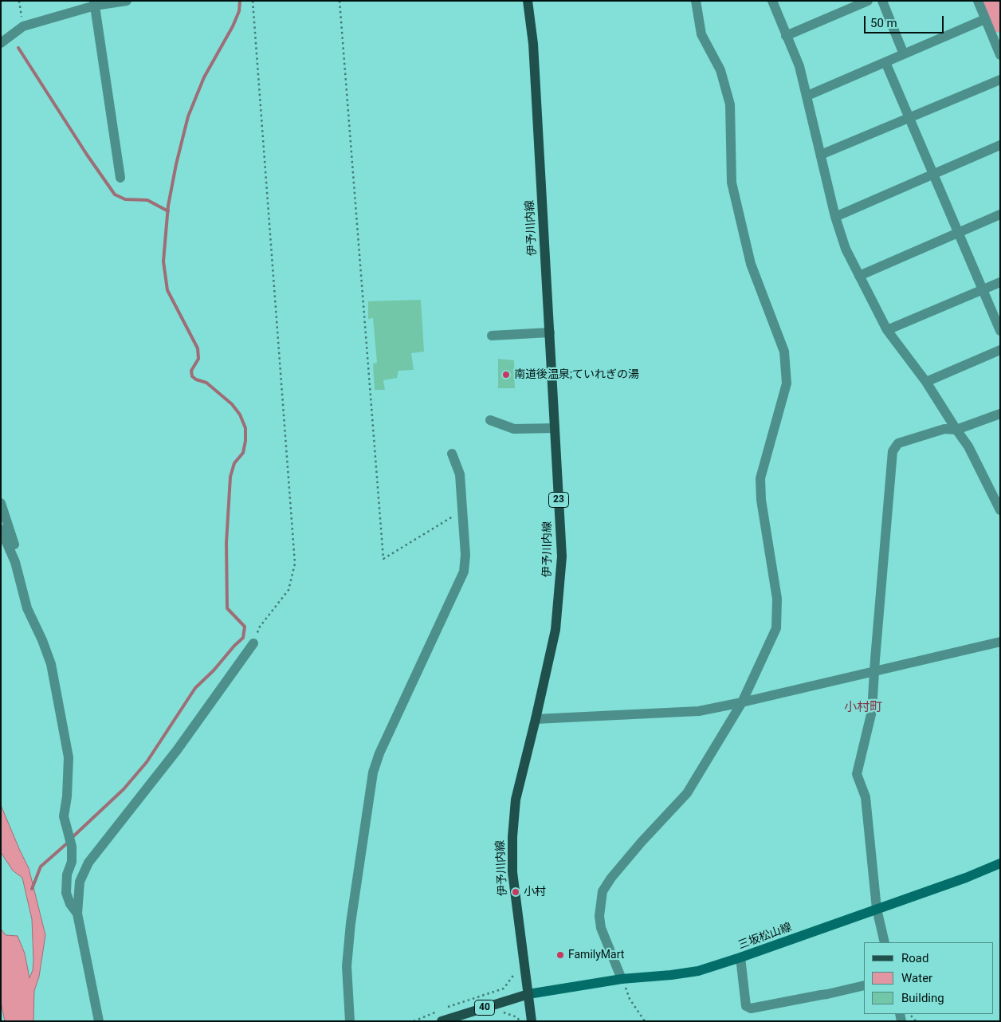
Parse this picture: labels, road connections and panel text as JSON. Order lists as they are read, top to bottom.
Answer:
{
  "streets": {
    "main road": [
      "伊予川内線",
      "23",
      "三坂松山線",
      "40"
    ]
  },
  "crossings": [
    ["伊予川内線", "三坂松山線"],
    ["伊予川内線", "40"],
    ["三坂松山線", "40"]
  ],
  "districts": ["小村町"],
  "places": ["南道後温泉;ていれぎの湯", "小村", "FamilyMart"],
  "legend": ["Road", "Water", "Building"],
  "scale_bar": "50 m"
}
